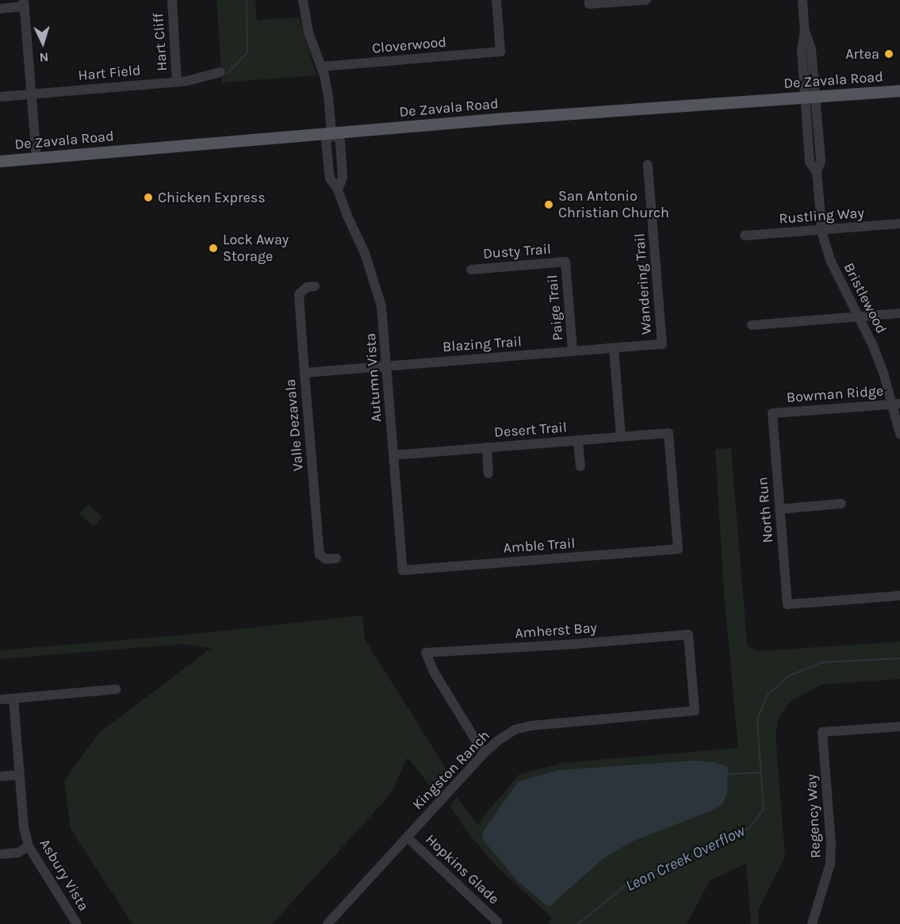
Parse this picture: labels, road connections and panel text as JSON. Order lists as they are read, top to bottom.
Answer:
{
  "streets": {
    "main road": ["De Zavala Road"],
    "street": [
      "Hart Cliff",
      "Cloverwood",
      "Hart Field",
      "Rustling Way",
      "Dusty Trail",
      "Wandering Trail",
      "Bristlewood",
      "Paige Trail",
      "Blazing Trail",
      "Autumn Vista",
      "Bowman Ridge",
      "Valle Dezavala",
      "Desert Trail",
      "North Run",
      "Amble Trail",
      "Amherst Bay",
      "Kingston Ranch",
      "Regency Way",
      "Hopkins Glade",
      "Asbury Vista"
    ]
  },
  "crossings": [
    ["Hart Cliff", "Hart Field"],
    ["Cloverwood", "Autumn Vista"],
    ["De Zavala Road", "Bristlewood"],
    ["De Zavala Road", "Autumn Vista"],
    ["Rustling Way", "Bristlewood"],
    ["Dusty Trail", "Paige Trail"],
    ["Wandering Trail", "Blazing Trail"],
    ["Bristlewood", "Bowman Ridge"],
    ["Paige Trail", "Blazing Trail"],
    ["Blazing Trail", "Autumn Vista"],
    ["Blazing Trail", "Valle Dezavala"],
    ["Autumn Vista", "Desert Trail"],
    ["Autumn Vista", "Amble Trail"],
    ["Bowman Ridge", "North Run"],
    ["Desert Trail", "Amble Trail"],
    ["Amherst Bay", "Kingston Ranch"],
    ["Kingston Ranch", "Hopkins Glade"]
  ],
  "water": ["Leon Creek Overflow"],
  "places": [
    "Artea",
    "Chicken Express",
    "San Antonio Christian Church",
    "Lock Away Storage"
  ],
  "north": "bottom"
}
